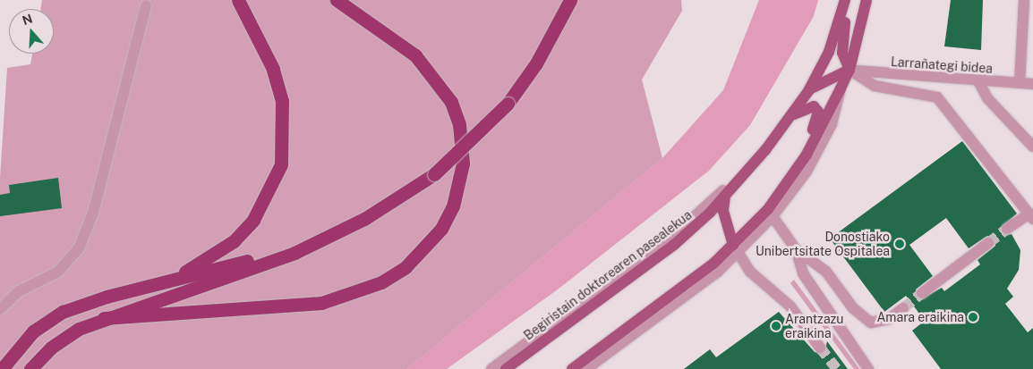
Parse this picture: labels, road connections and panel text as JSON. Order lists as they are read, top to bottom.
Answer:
{
  "streets": {
    "main road": ["Begiristain doktorearen pasealekua"],
    "street": ["Larrañategi bidea"]
  },
  "crossings": [
    ["Larrañategi bidea", "Begiristain doktorearen pasealekua"]
  ],
  "places": ["Donostiako Unibertsitate Ospitalea", "Amara eraikina", "Arantzazu eraikina"],
  "north": "top"
}
